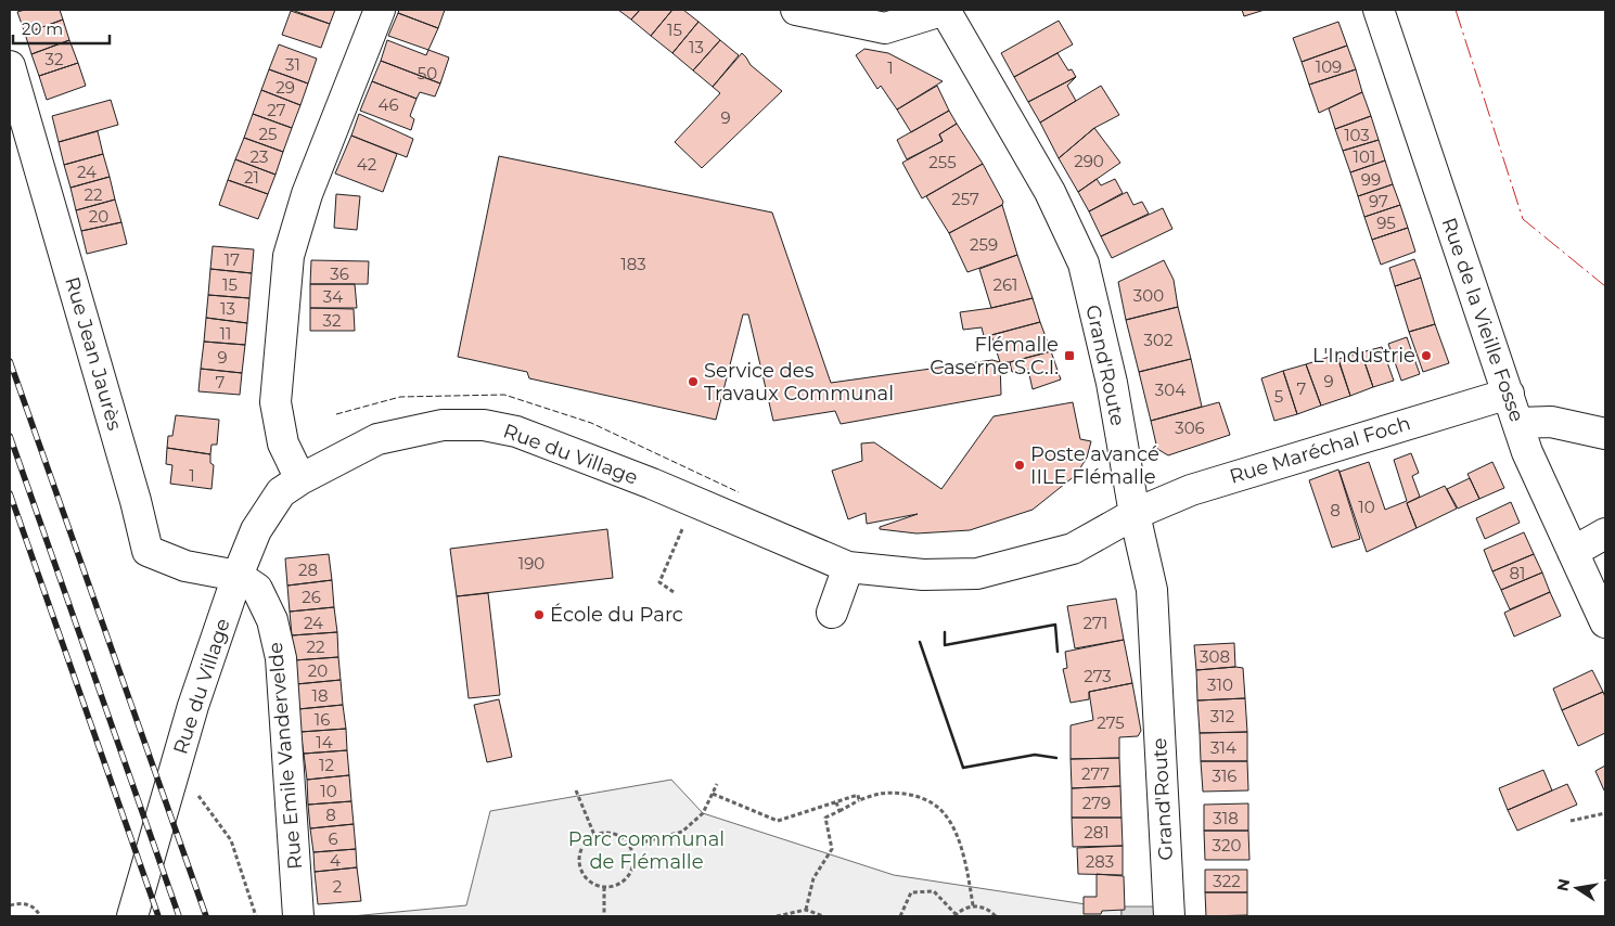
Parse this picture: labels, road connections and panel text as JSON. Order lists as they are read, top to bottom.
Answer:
{
  "streets": {
    "street": [
      "Rue de la Vieille Fosse",
      "Rue Jean Jaurès",
      "Grand'Route",
      "Rue Maréchal Foch",
      "Rue du Village",
      "Rue Emile Vandervelde"
    ]
  },
  "crossings": [
    ["Rue de la Vieille Fosse", "Rue Maréchal Foch"],
    ["Rue Jean Jaurès", "Rue du Village"],
    ["Rue Jean Jaurès", "Rue Emile Vandervelde"],
    ["Grand'Route", "Rue Maréchal Foch"],
    ["Grand'Route", "Rue du Village"],
    ["Rue Maréchal Foch", "Rue du Village"],
    ["Rue du Village", "Rue Emile Vandervelde"]
  ],
  "parks": ["Parc communal de Flémalle"],
  "places": {
    "transit": ["Flémalle Caserne S.C.I."],
    "other": [
      "L'Industrie",
      "Service des Travaux Communal",
      "Poste avancé IILE Flémalle",
      "École du Parc"
    ]
  },
  "house_numbers": [
    "15",
    "13",
    "32",
    "31",
    "109",
    "1",
    "50",
    "29",
    "46",
    "27",
    "9",
    "25",
    "103",
    "23",
    "101",
    "290",
    "255",
    "42",
    "24",
    "21",
    "99",
    "22",
    "257",
    "97",
    "20",
    "95",
    "259",
    "17",
    "183",
    "36",
    "15",
    "261",
    "300",
    "34",
    "13",
    "32",
    "11",
    "302",
    "9",
    "9",
    "7",
    "7",
    "304",
    "5",
    "306",
    "1",
    "10",
    "8",
    "190",
    "28",
    "81",
    "26",
    "24",
    "271",
    "22",
    "308",
    "20",
    "273",
    "310",
    "18",
    "312",
    "16",
    "275",
    "14",
    "314",
    "12",
    "277",
    "316",
    "10",
    "279",
    "8",
    "318",
    "281",
    "6",
    "320",
    "4",
    "283",
    "322",
    "2"
  ],
  "scale_bar": "20 m",
  "north": "left"
}
